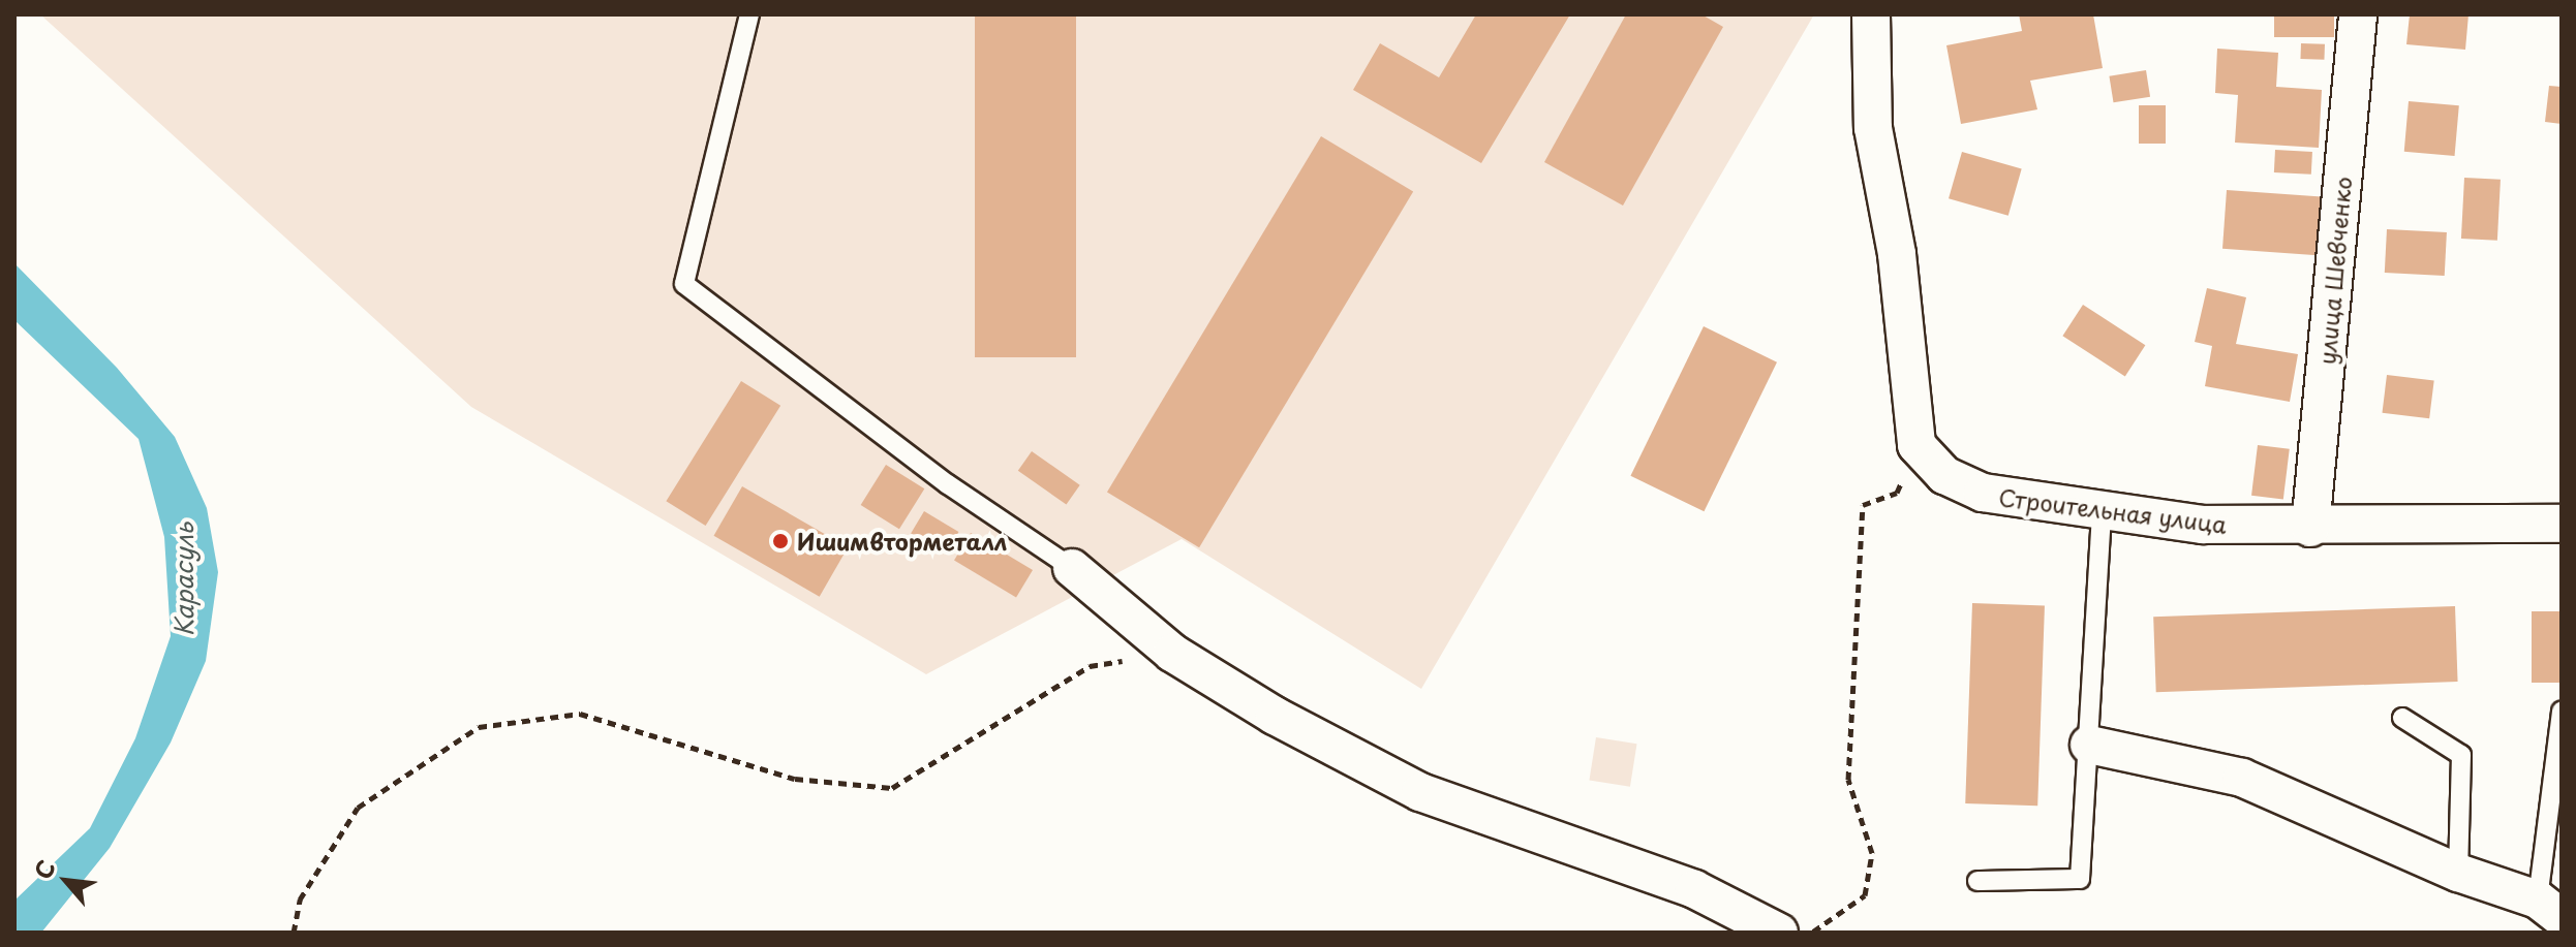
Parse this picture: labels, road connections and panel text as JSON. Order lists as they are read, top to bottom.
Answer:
{
  "streets": {
    "street": ["улица Шевченко", "Строительная улица"]
  },
  "crossings": [
    ["улица Шевченко", "Строительная улица"]
  ],
  "water": ["Карасуль"],
  "places": ["Ишимвторметалл"],
  "north": "top left"
}
